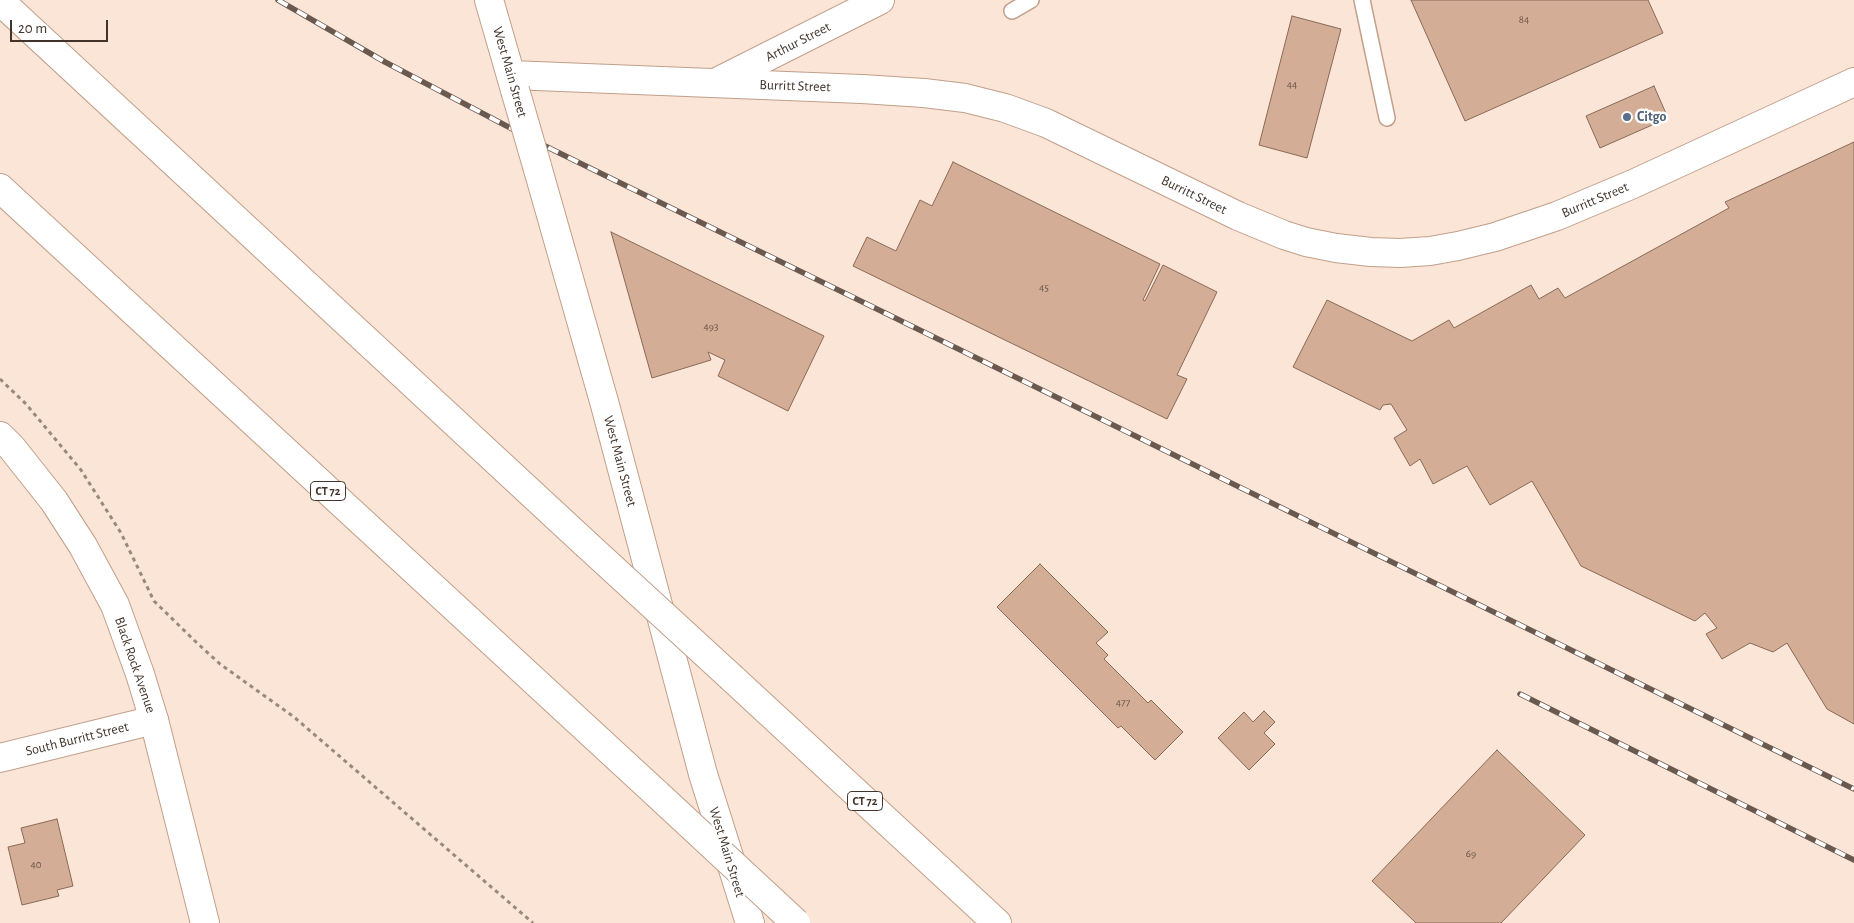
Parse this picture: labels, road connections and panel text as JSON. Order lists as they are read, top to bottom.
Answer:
{
  "streets": {
    "main road": [
      "Arthur Street",
      "West Main Street",
      "Burritt Street",
      "CT 72",
      "Black Rock Avenue",
      "South Burritt Street"
    ]
  },
  "crossings": [
    ["Arthur Street", "Burritt Street"],
    ["West Main Street", "Burritt Street"],
    ["Black Rock Avenue", "South Burritt Street"]
  ],
  "places": ["Citgo"],
  "house_numbers": [
    "84",
    "44",
    "45",
    "493",
    "477",
    "69",
    "40"
  ],
  "scale_bar": "20 m"
}
